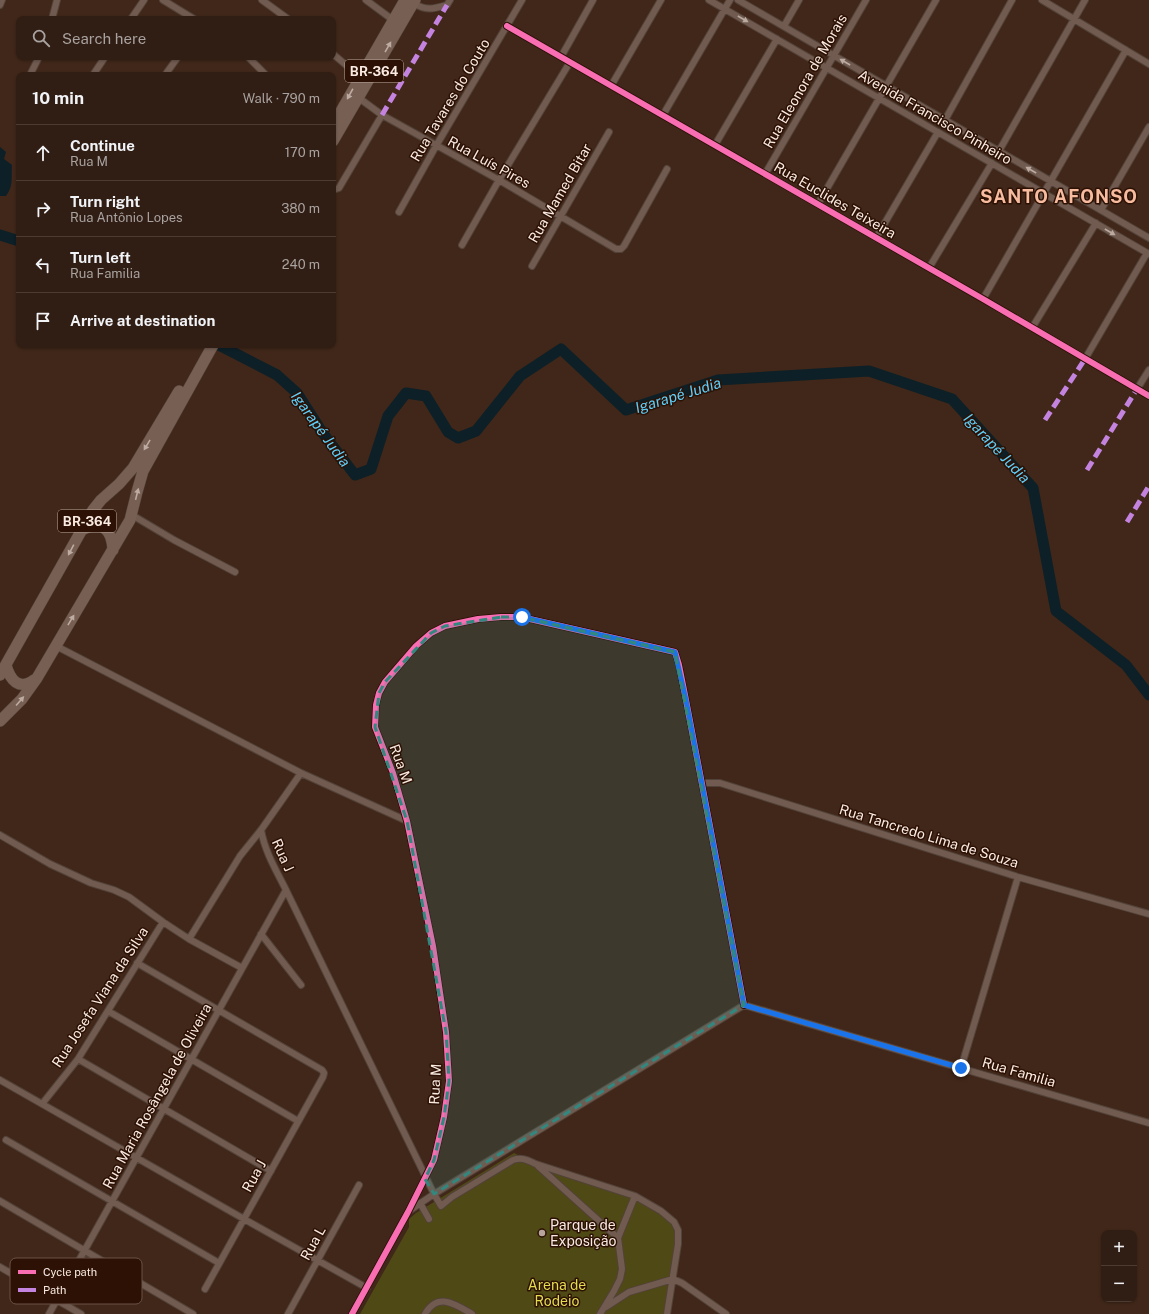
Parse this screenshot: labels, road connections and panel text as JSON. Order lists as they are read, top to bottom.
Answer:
{
  "streets": {
    "highway": ["BR-364"],
    "street": [
      "Rua Eleonora de Morais",
      "Rua Tavares do Couto",
      "Avenida Francisco Pinheiro",
      "Rua Luís Pires",
      "Rua Mamed Bitar",
      "Rua Euclides Teixeira",
      "Rua M",
      "Rua Tancredo Lima de Souza",
      "Rua J",
      "Rua Josefa Viana da Silva",
      "Rua Familia",
      "Rua Maria Rosângela de Oliveira",
      "Rua L"
    ]
  },
  "crossings": [
    ["BR-364", "Rua Luís Pires"],
    ["Rua Eleonora de Morais", "Avenida Francisco Pinheiro"],
    ["Rua Eleonora de Morais", "Rua Euclides Teixeira"],
    ["Rua Tavares do Couto", "Rua Luís Pires"],
    ["Rua Tavares do Couto", "Rua Euclides Teixeira"],
    ["Rua Luís Pires", "Rua Mamed Bitar"],
    ["Rua M", "Rua Tancredo Lima de Souza"],
    ["Rua M", "Rua J"],
    ["Rua J", "Rua Maria Rosângela de Oliveira"]
  ],
  "districts": ["SANTO AFONSO"],
  "water": ["Igarapé Judia"],
  "parks": ["Arena de Rodeio"],
  "places": ["Parque de Exposição"],
  "legend": ["Cycle path", "Path"],
  "page": {
    "search": "Search here",
    "heading": ["10 min", "Walk · 790 m"],
    "list": [
      ["Continue", "Rua M", "170 m"],
      ["Turn right", "Rua Antônio Lopes", "380 m"],
      ["Turn left", "Rua Familia", "240 m"],
      "Arrive at destination"
    ],
    "map_buttons": ["+", "−"]
  }
}
